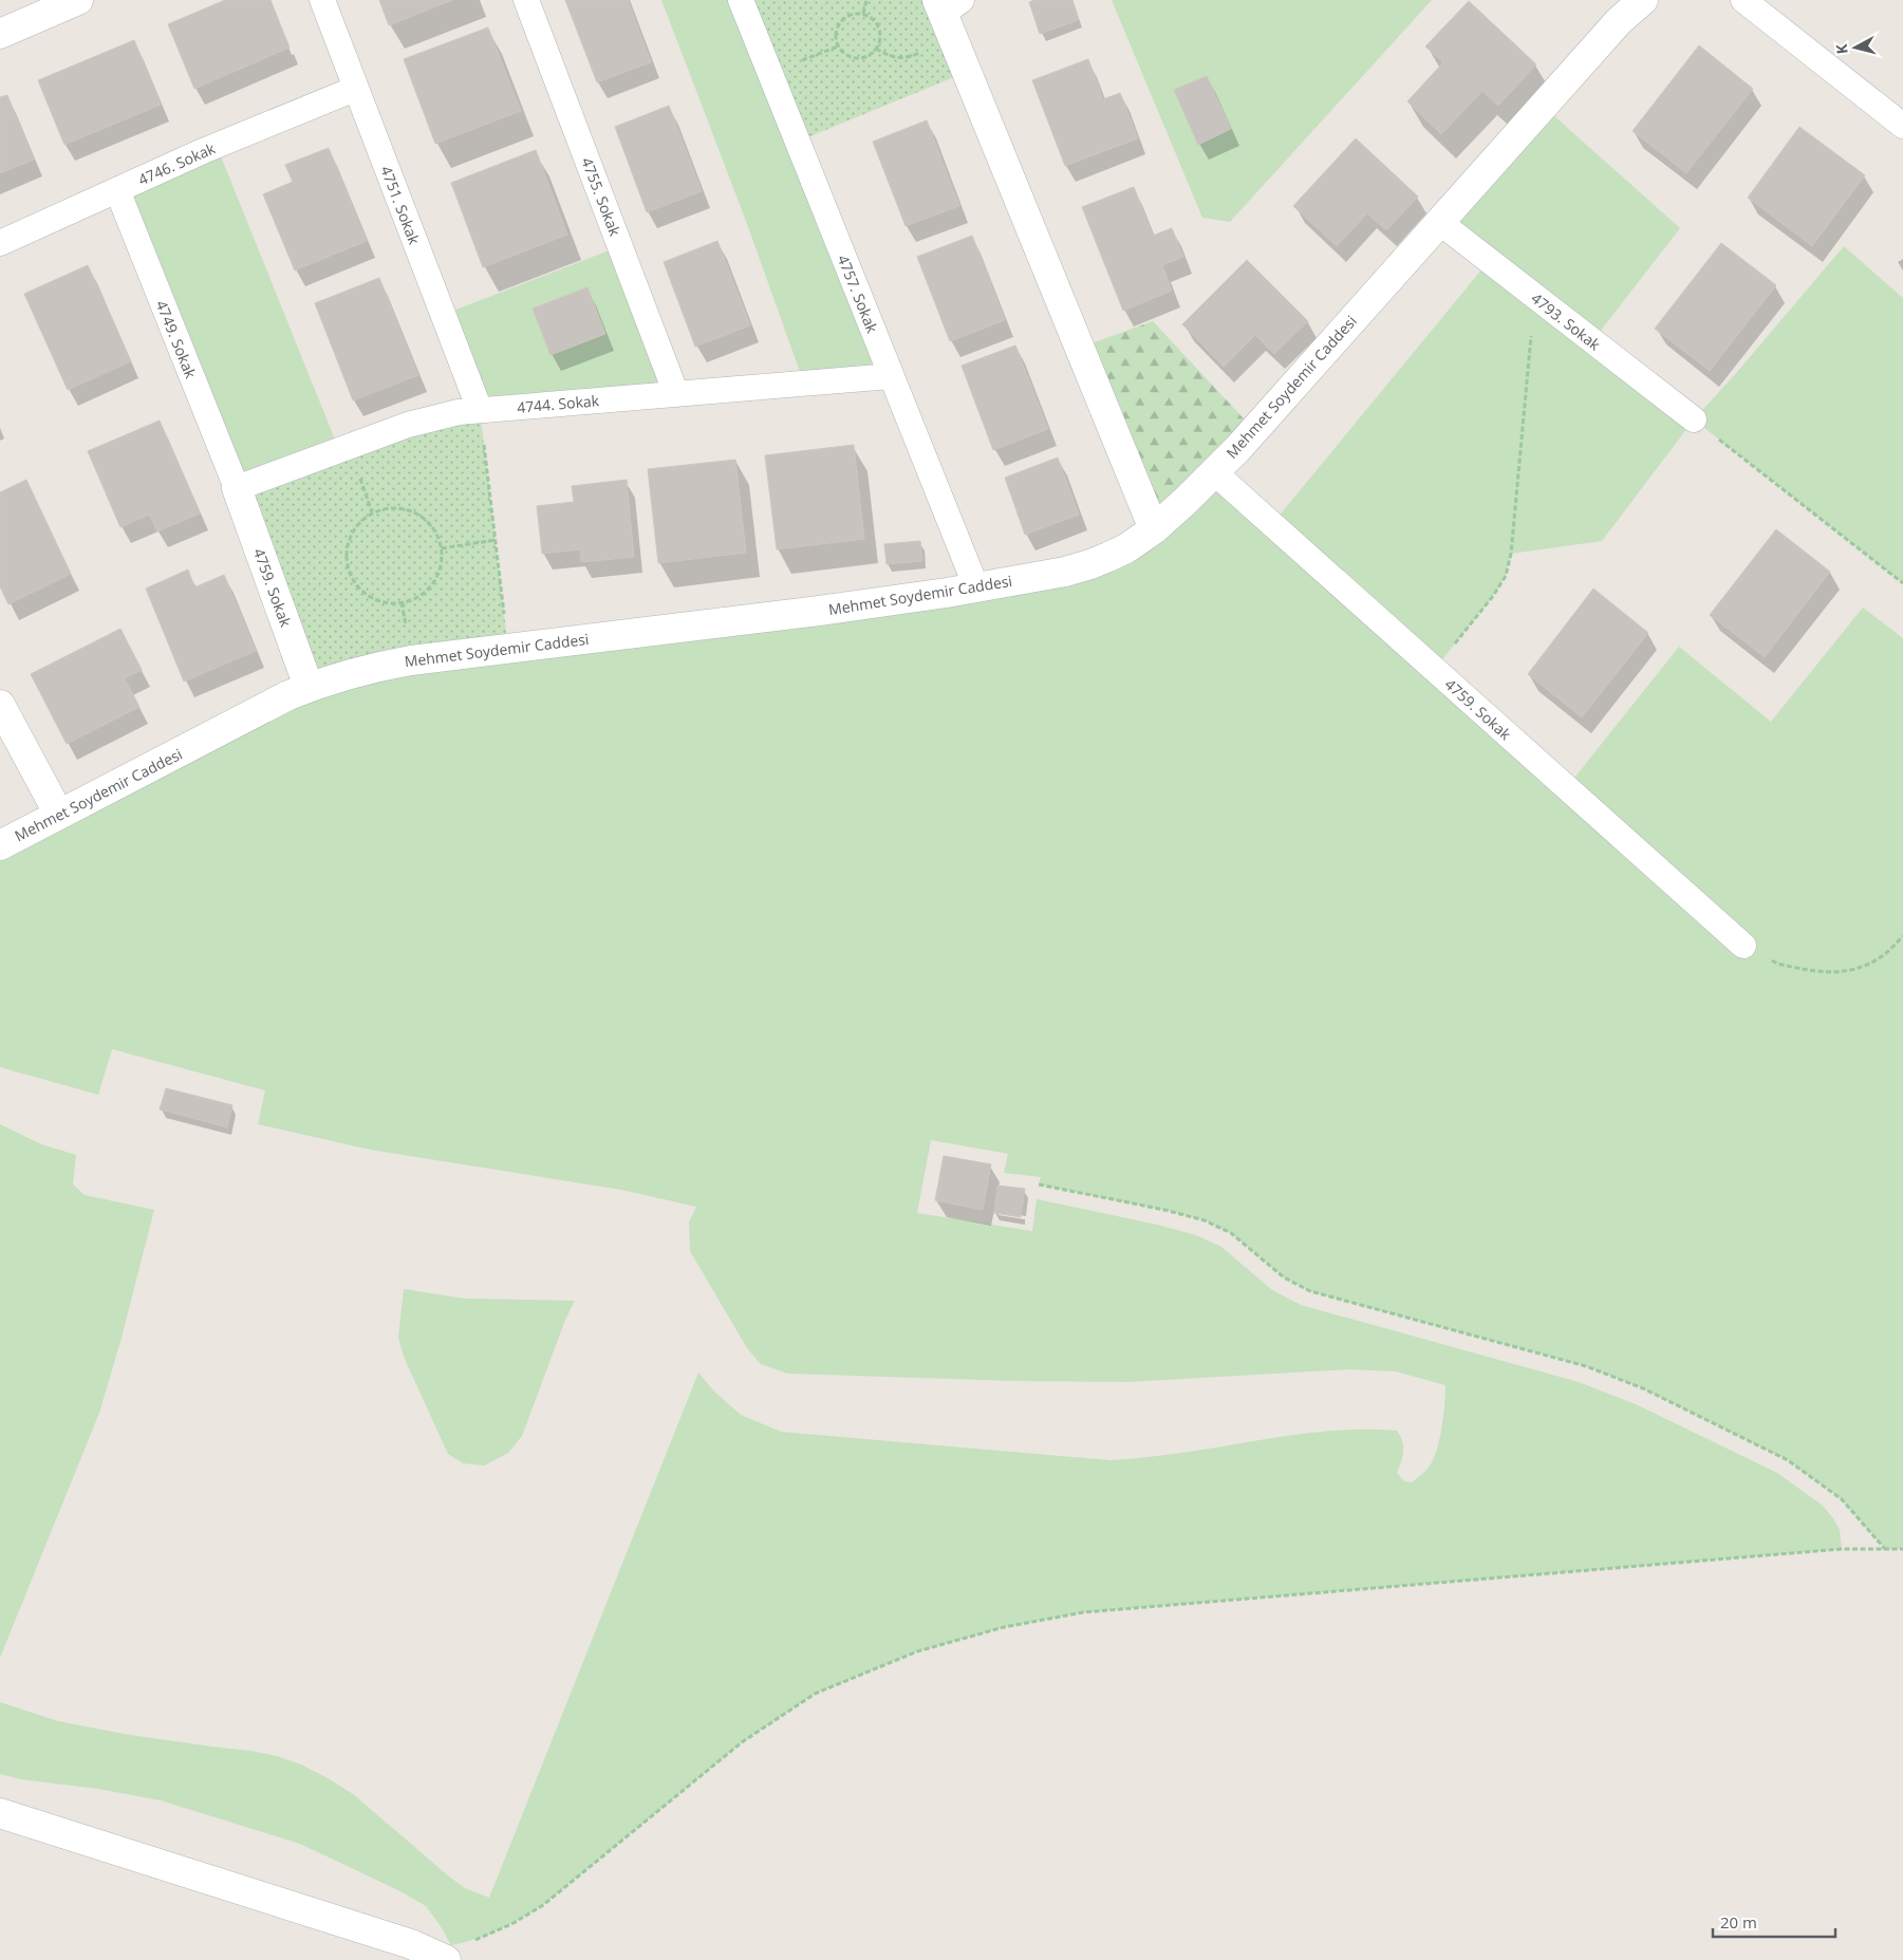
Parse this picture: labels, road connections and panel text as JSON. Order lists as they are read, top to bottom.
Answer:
{
  "streets": {
    "street": ["Mehmet Soydemir Caddesi", "4759. Sokak"],
    "lane": [
      "4746. Sokak",
      "4755. Sokak",
      "4751. Sokak",
      "4757. Sokak",
      "4793. Sokak",
      "4749. Sokak",
      "4744. Sokak"
    ]
  },
  "crossings": [
    ["4746. Sokak", "4751. Sokak"],
    ["4746. Sokak", "4749. Sokak"],
    ["4755. Sokak", "4744. Sokak"],
    ["4751. Sokak", "4744. Sokak"],
    ["4757. Sokak", "Mehmet Soydemir Caddesi"],
    ["4757. Sokak", "4744. Sokak"],
    ["4793. Sokak", "Mehmet Soydemir Caddesi"],
    ["4749. Sokak", "4744. Sokak"],
    ["4749. Sokak", "4759. Sokak"],
    ["Mehmet Soydemir Caddesi", "4759. Sokak"],
    ["4744. Sokak", "4759. Sokak"]
  ],
  "scale_bar": "20 m",
  "north": "left"
}
